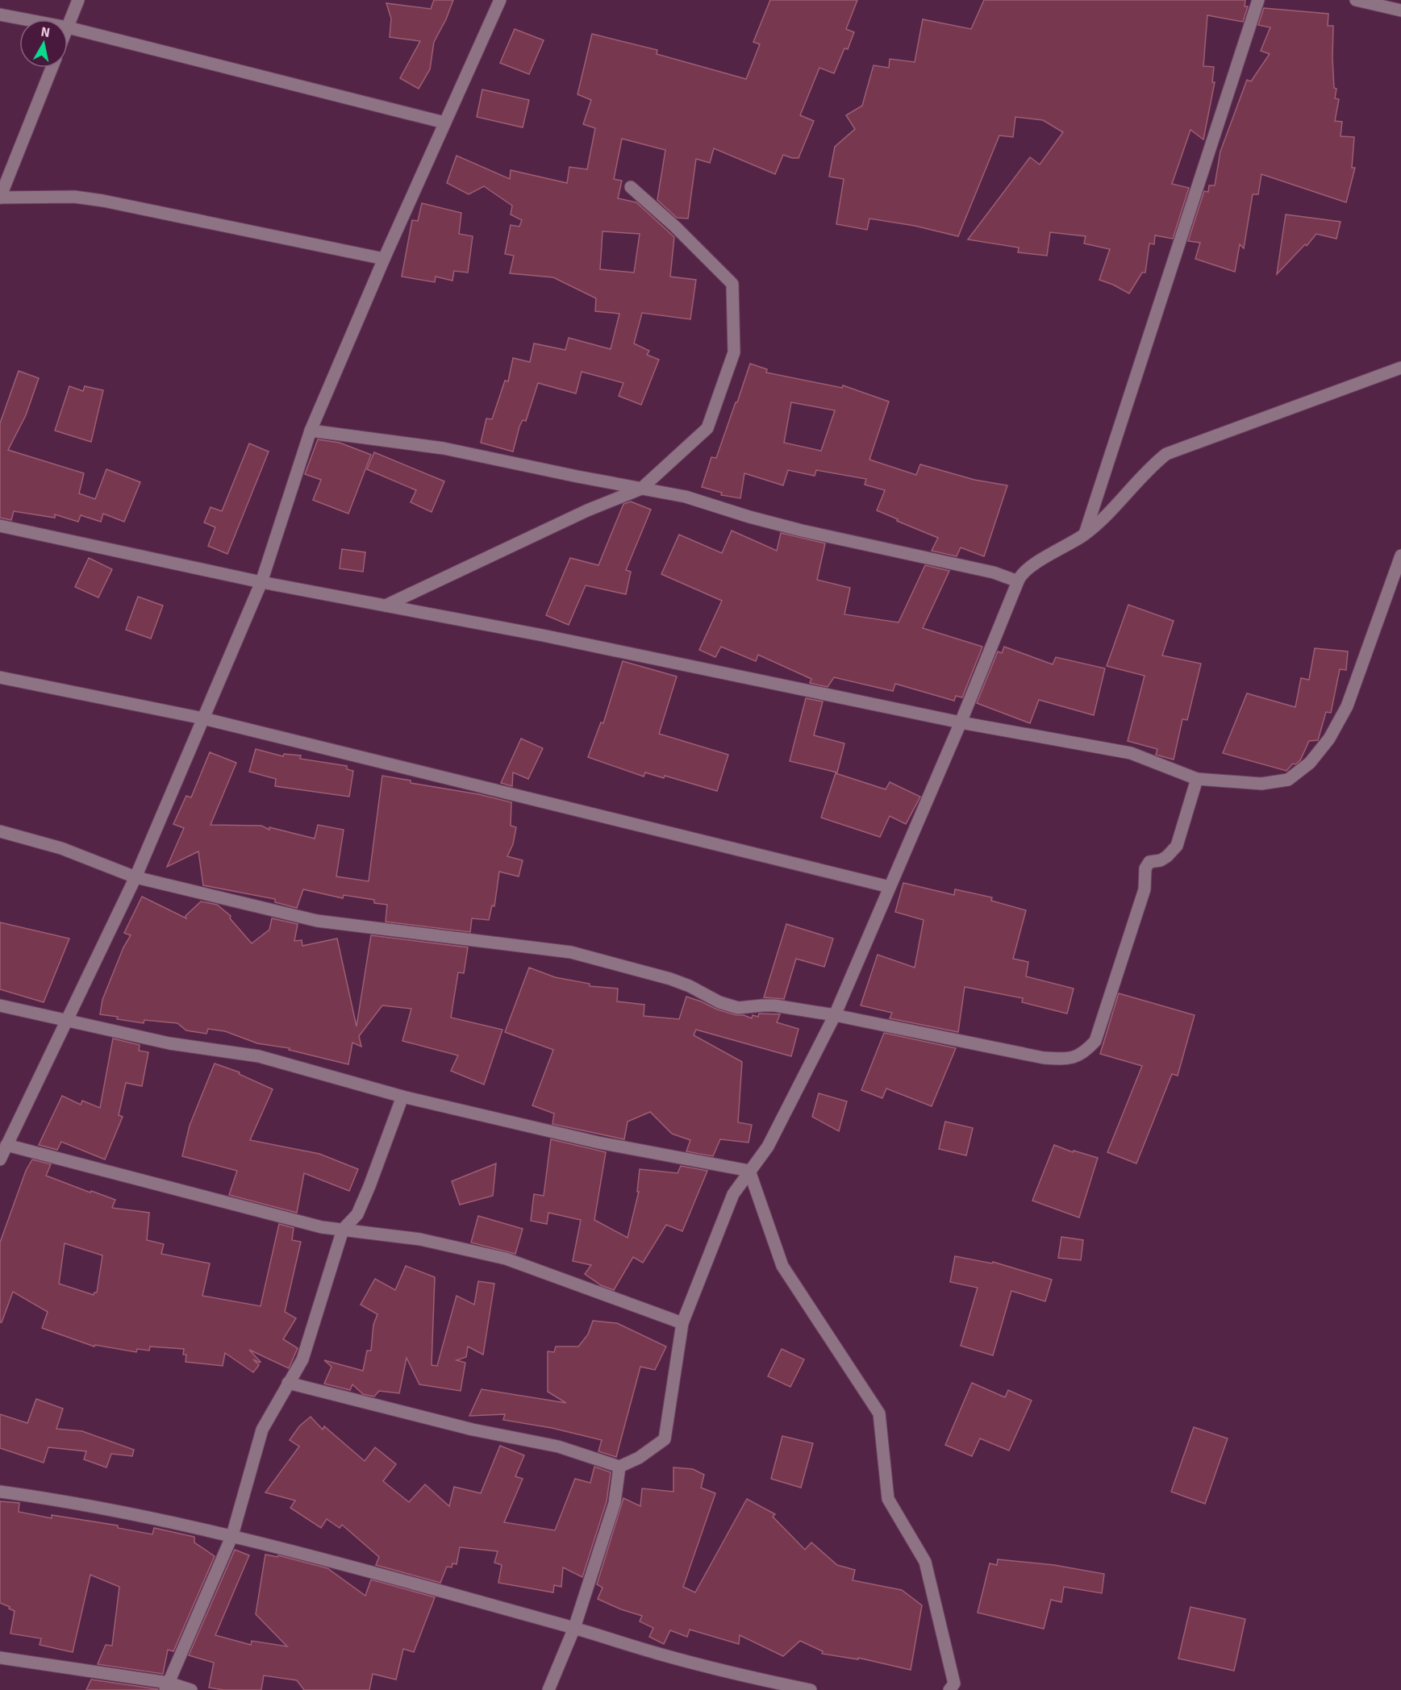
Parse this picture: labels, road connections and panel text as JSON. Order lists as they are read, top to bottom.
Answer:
{
  "north": "top"
}
